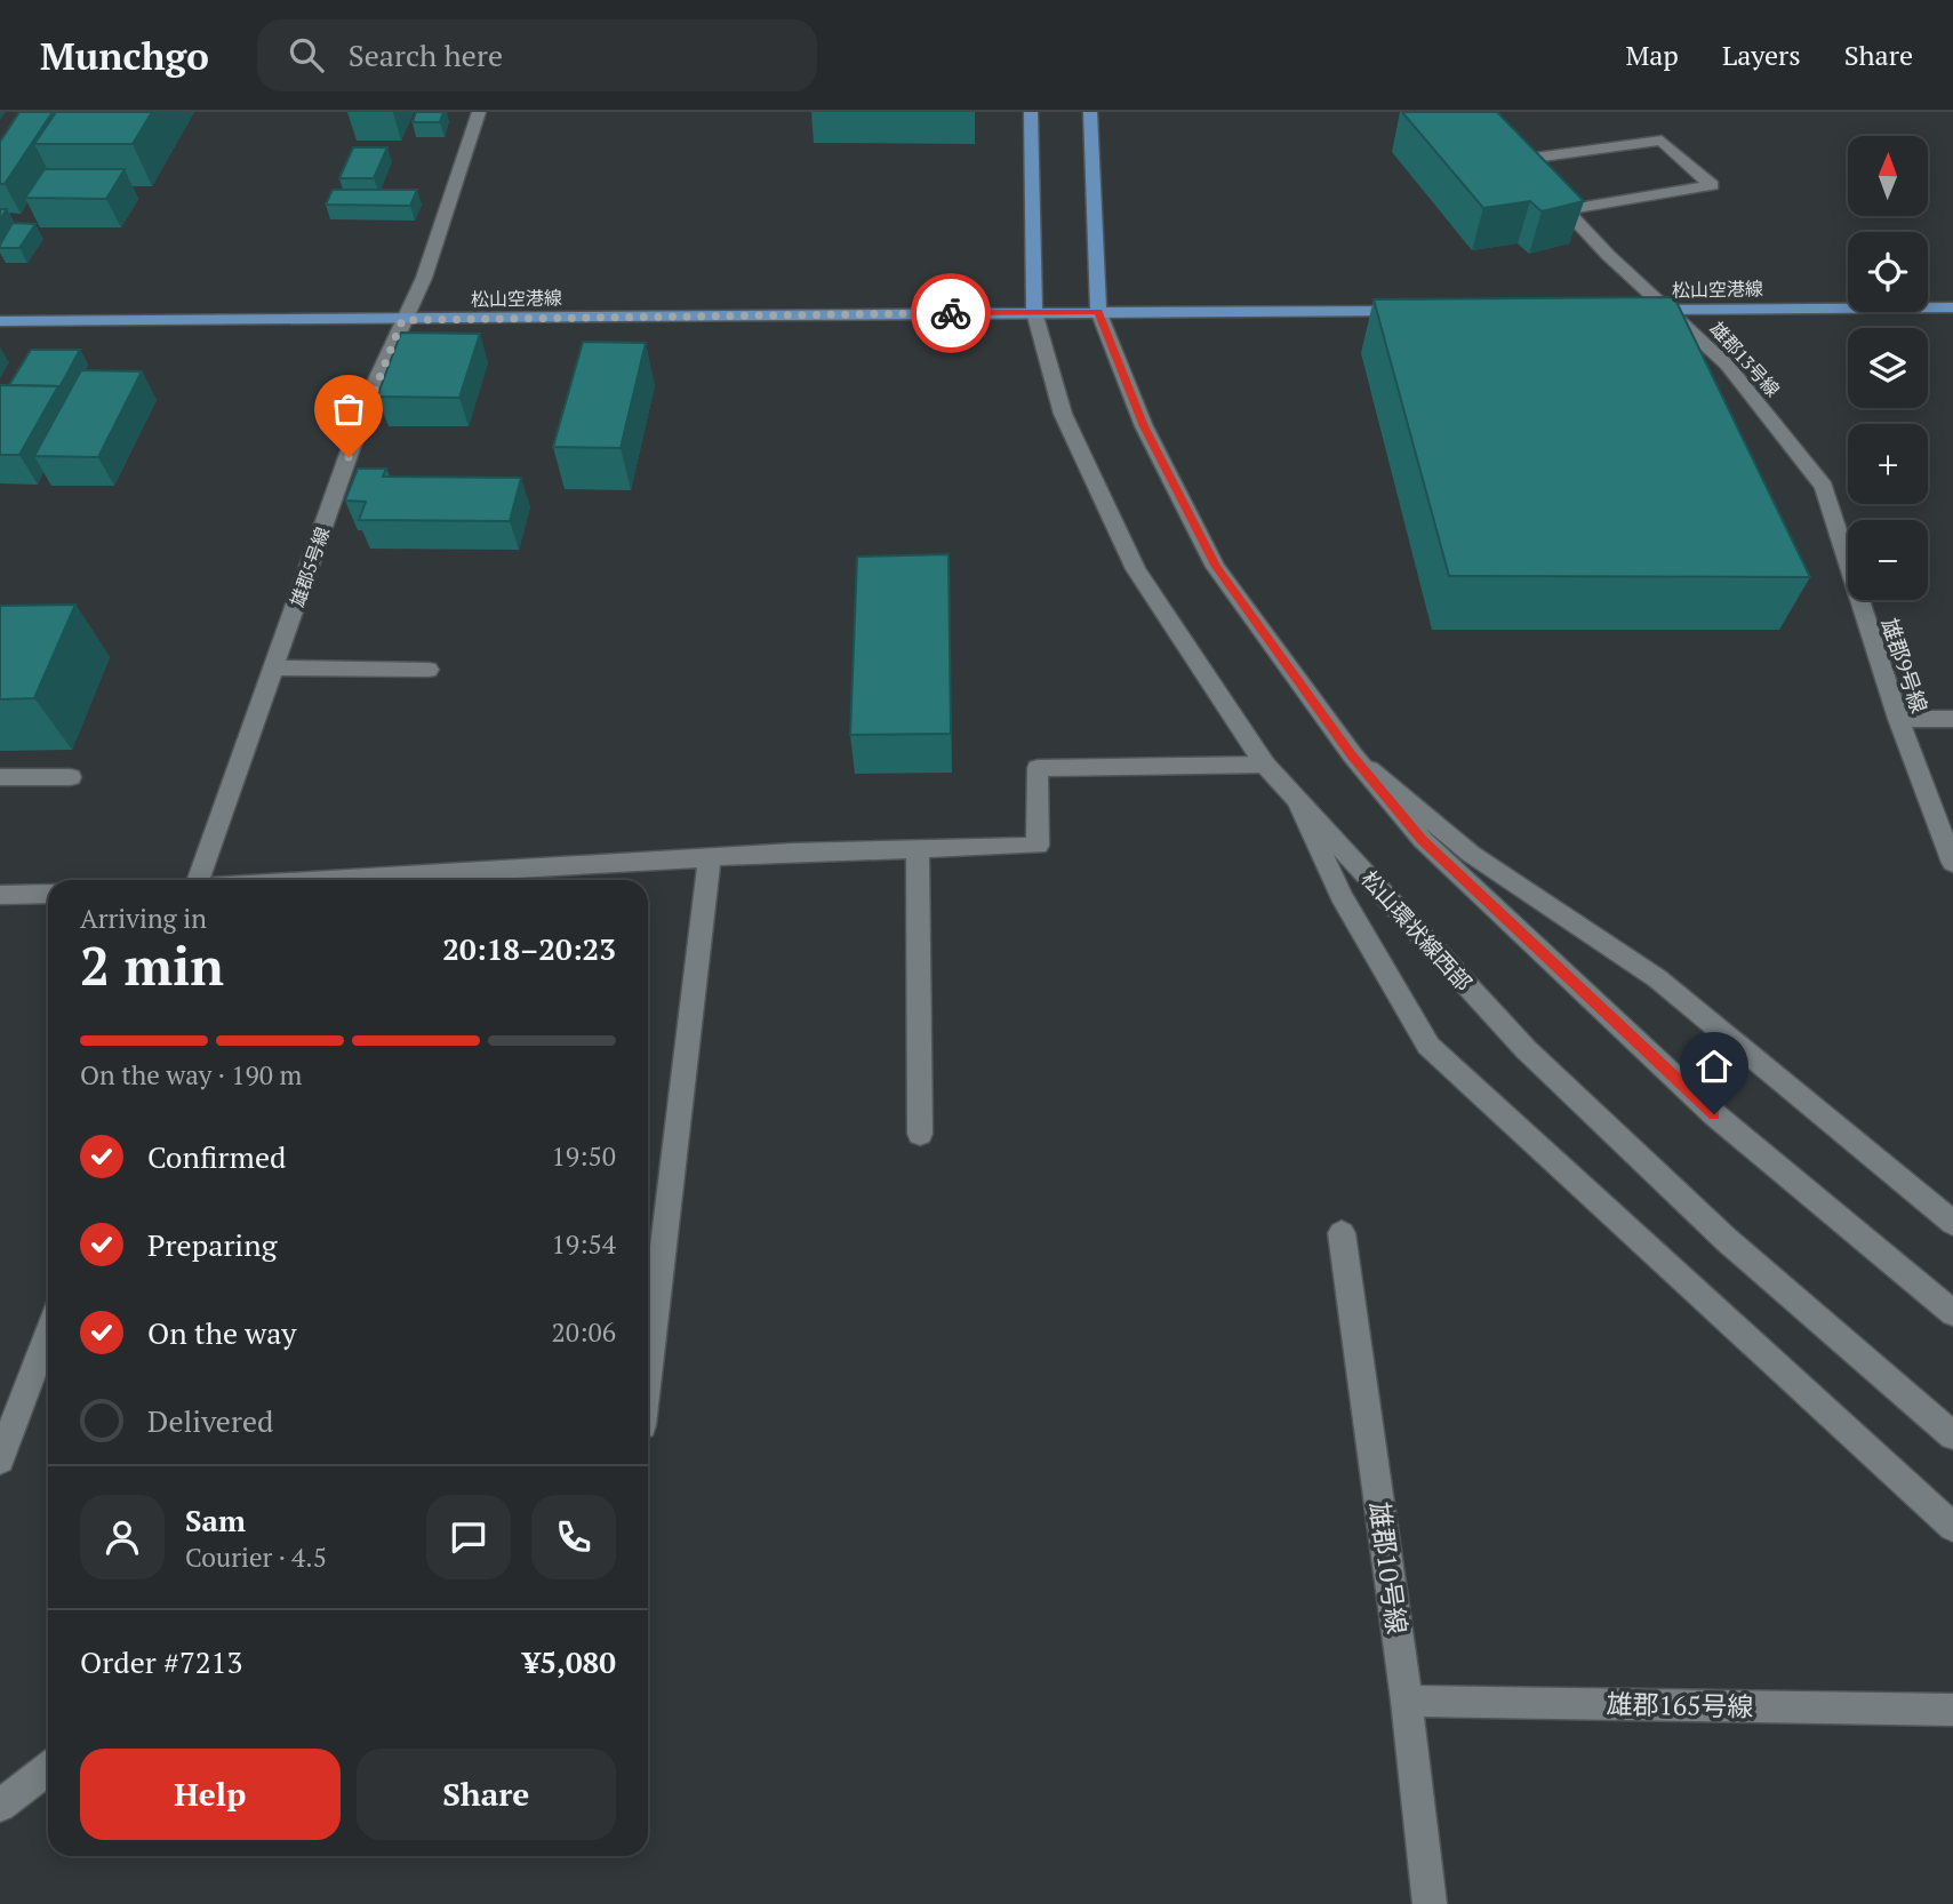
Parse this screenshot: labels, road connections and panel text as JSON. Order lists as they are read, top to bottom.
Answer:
{
  "streets": {
    "main road": ["松山空港線"],
    "street": [
      "雄郡13号線",
      "雄郡5号線",
      "雄郡9号線",
      "松山環状線西部",
      "雄郡10号線",
      "雄郡165号線"
    ]
  },
  "crossings": [
    ["松山空港線", "雄郡13号線"],
    ["松山空港線", "雄郡5号線"],
    ["松山空港線", "松山環状線西部"],
    ["雄郡13号線", "雄郡9号線"],
    ["雄郡10号線", "雄郡165号線"]
  ],
  "north": "top",
  "page": {
    "header": "Munchgo",
    "search": "Search here",
    "nav": ["Map", "Layers", "Share"],
    "map_buttons": ["+", "−"],
    "heading": ["2 min", "Arriving in", "20:18–20:23"],
    "panel": [
      "Sam",
      "Courier · 4.5",
      "Order #7213",
      "¥5,080"
    ],
    "bar": "On the way · 190 m",
    "list": [
      ["Confirmed", "19:50"],
      ["Preparing", "19:54"],
      ["On the way", "20:06"],
      "Delivered"
    ],
    "buttons": ["Help", "Share"]
  }
}
